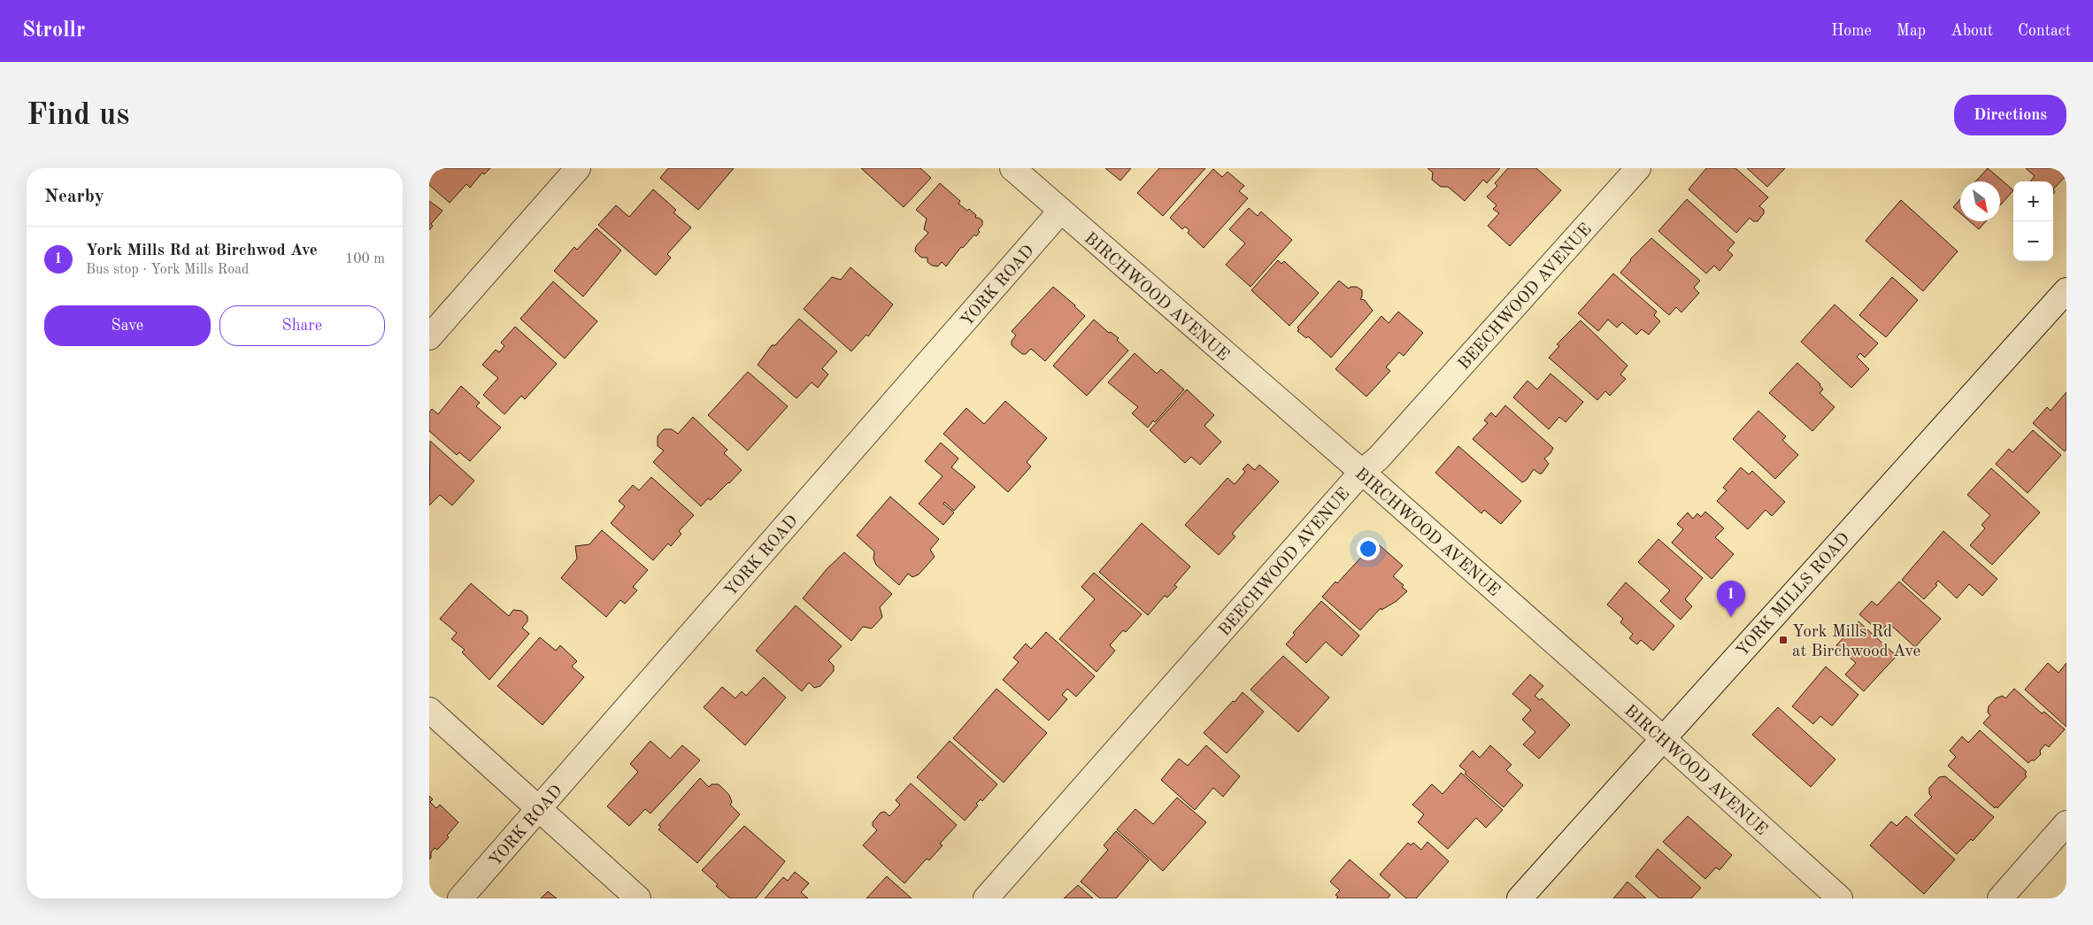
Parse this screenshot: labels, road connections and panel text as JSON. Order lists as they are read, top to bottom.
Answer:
{
  "streets": {
    "street": [
      "YORK ROAD",
      "BIRCHWOOD AVENUE",
      "BEECHWOOD AVENUE",
      "YORK MILLS ROAD"
    ]
  },
  "crossings": [
    ["YORK ROAD", "BIRCHWOOD AVENUE"],
    ["BIRCHWOOD AVENUE", "BEECHWOOD AVENUE"],
    ["BIRCHWOOD AVENUE", "YORK MILLS ROAD"]
  ],
  "places": {
    "transit": ["York Mills Rd at Birchwood Ave"]
  },
  "north": "bottom right",
  "page": {
    "header": "Strollr",
    "nav": [
      "Home",
      "Map",
      "About",
      "Contact"
    ],
    "buttons": [
      "Directions",
      ["Save", "Share"]
    ],
    "title": "Find us",
    "heading": "Nearby",
    "map_buttons": ["+", "−"],
    "list": [
      {
        "mark": "1",
        "name": "York Mills Rd at Birchwod Ave",
        "note": "Bus stop · York Mills Road",
        "value": "100 m"
      }
    ],
    "pins": "1"
  }
}
